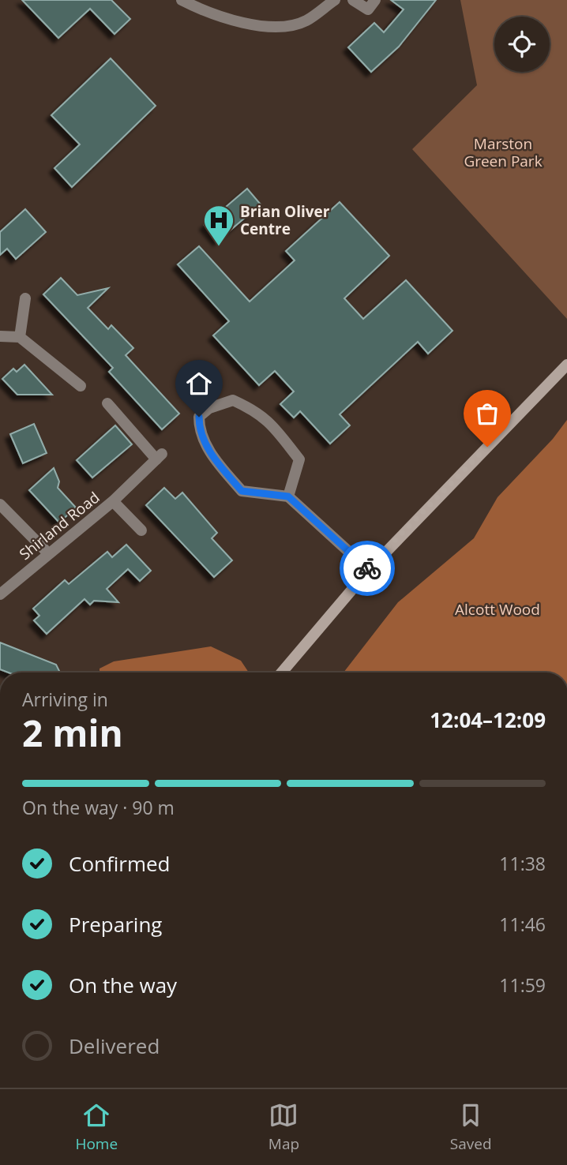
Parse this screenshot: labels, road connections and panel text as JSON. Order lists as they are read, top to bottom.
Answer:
{
  "streets": {
    "street": ["Shirland Road"]
  },
  "parks": ["Marston Green Park", "Alcott Wood"],
  "places": {
    "hospital": ["Brian Oliver Centre"]
  },
  "page": {
    "heading": ["2 min", "Arriving in", "12:04–12:09"],
    "bar": "On the way · 90 m",
    "list": [
      ["Confirmed", "11:38"],
      ["Preparing", "11:46"],
      ["On the way", "11:59"],
      "Delivered"
    ],
    "tabs": ["Home", "Map", "Saved"]
  }
}
